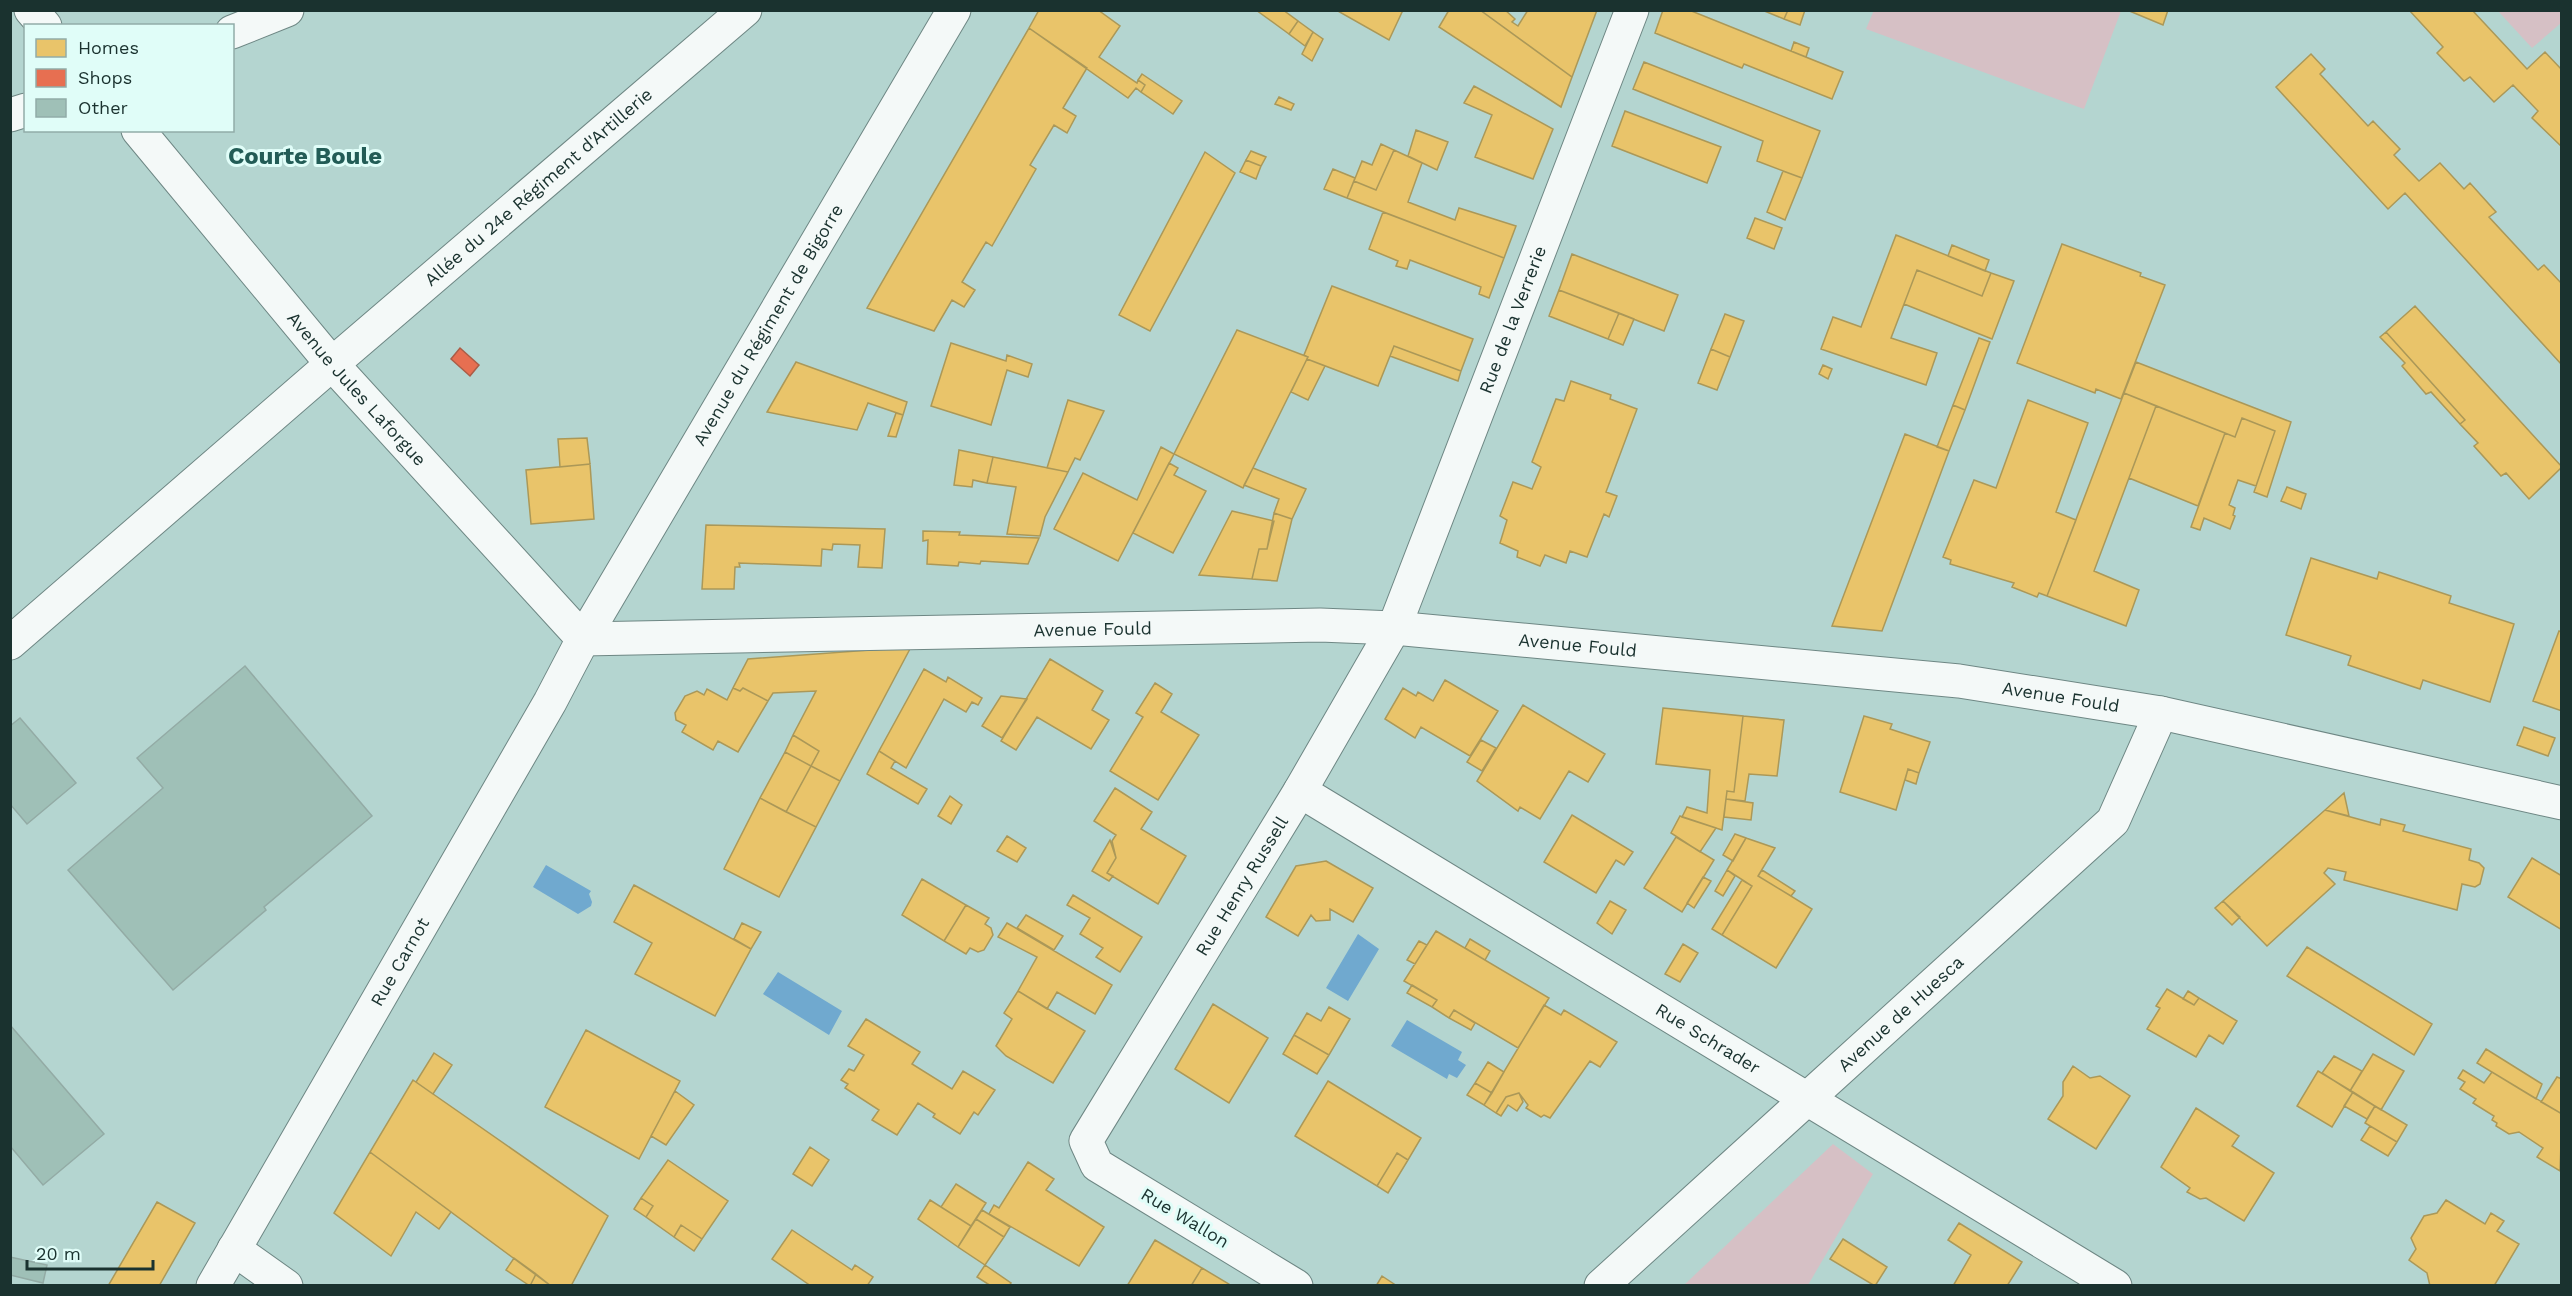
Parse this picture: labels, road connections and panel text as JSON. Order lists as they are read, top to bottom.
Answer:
{
  "streets": {
    "street": [
      "Allée du 24e Régiment d'Artillerie",
      "Rue de la Verrerie",
      "Avenue du Régiment de Bigorre",
      "Avenue Jules Laforgue",
      "Avenue Fould",
      "Rue Henry Russell",
      "Rue Carnot",
      "Avenue de Huesca",
      "Rue Schrader",
      "Rue Wallon"
    ]
  },
  "crossings": [
    ["Allée du 24e Régiment d'Artillerie", "Avenue Jules Laforgue"],
    ["Rue de la Verrerie", "Avenue Fould"],
    ["Rue de la Verrerie", "Rue Henry Russell"],
    ["Avenue du Régiment de Bigorre", "Avenue Jules Laforgue"],
    ["Avenue du Régiment de Bigorre", "Avenue Fould"],
    ["Avenue du Régiment de Bigorre", "Rue Carnot"],
    ["Avenue Jules Laforgue", "Avenue Fould"],
    ["Avenue Jules Laforgue", "Rue Carnot"],
    ["Avenue Fould", "Rue Henry Russell"],
    ["Avenue Fould", "Rue Carnot"],
    ["Avenue Fould", "Avenue de Huesca"],
    ["Rue Henry Russell", "Rue Schrader"],
    ["Rue Henry Russell", "Rue Wallon"],
    ["Avenue de Huesca", "Rue Schrader"]
  ],
  "districts": ["Courte Boule"],
  "legend": ["Homes", "Shops", "Other"],
  "scale_bar": "20 m"
}
